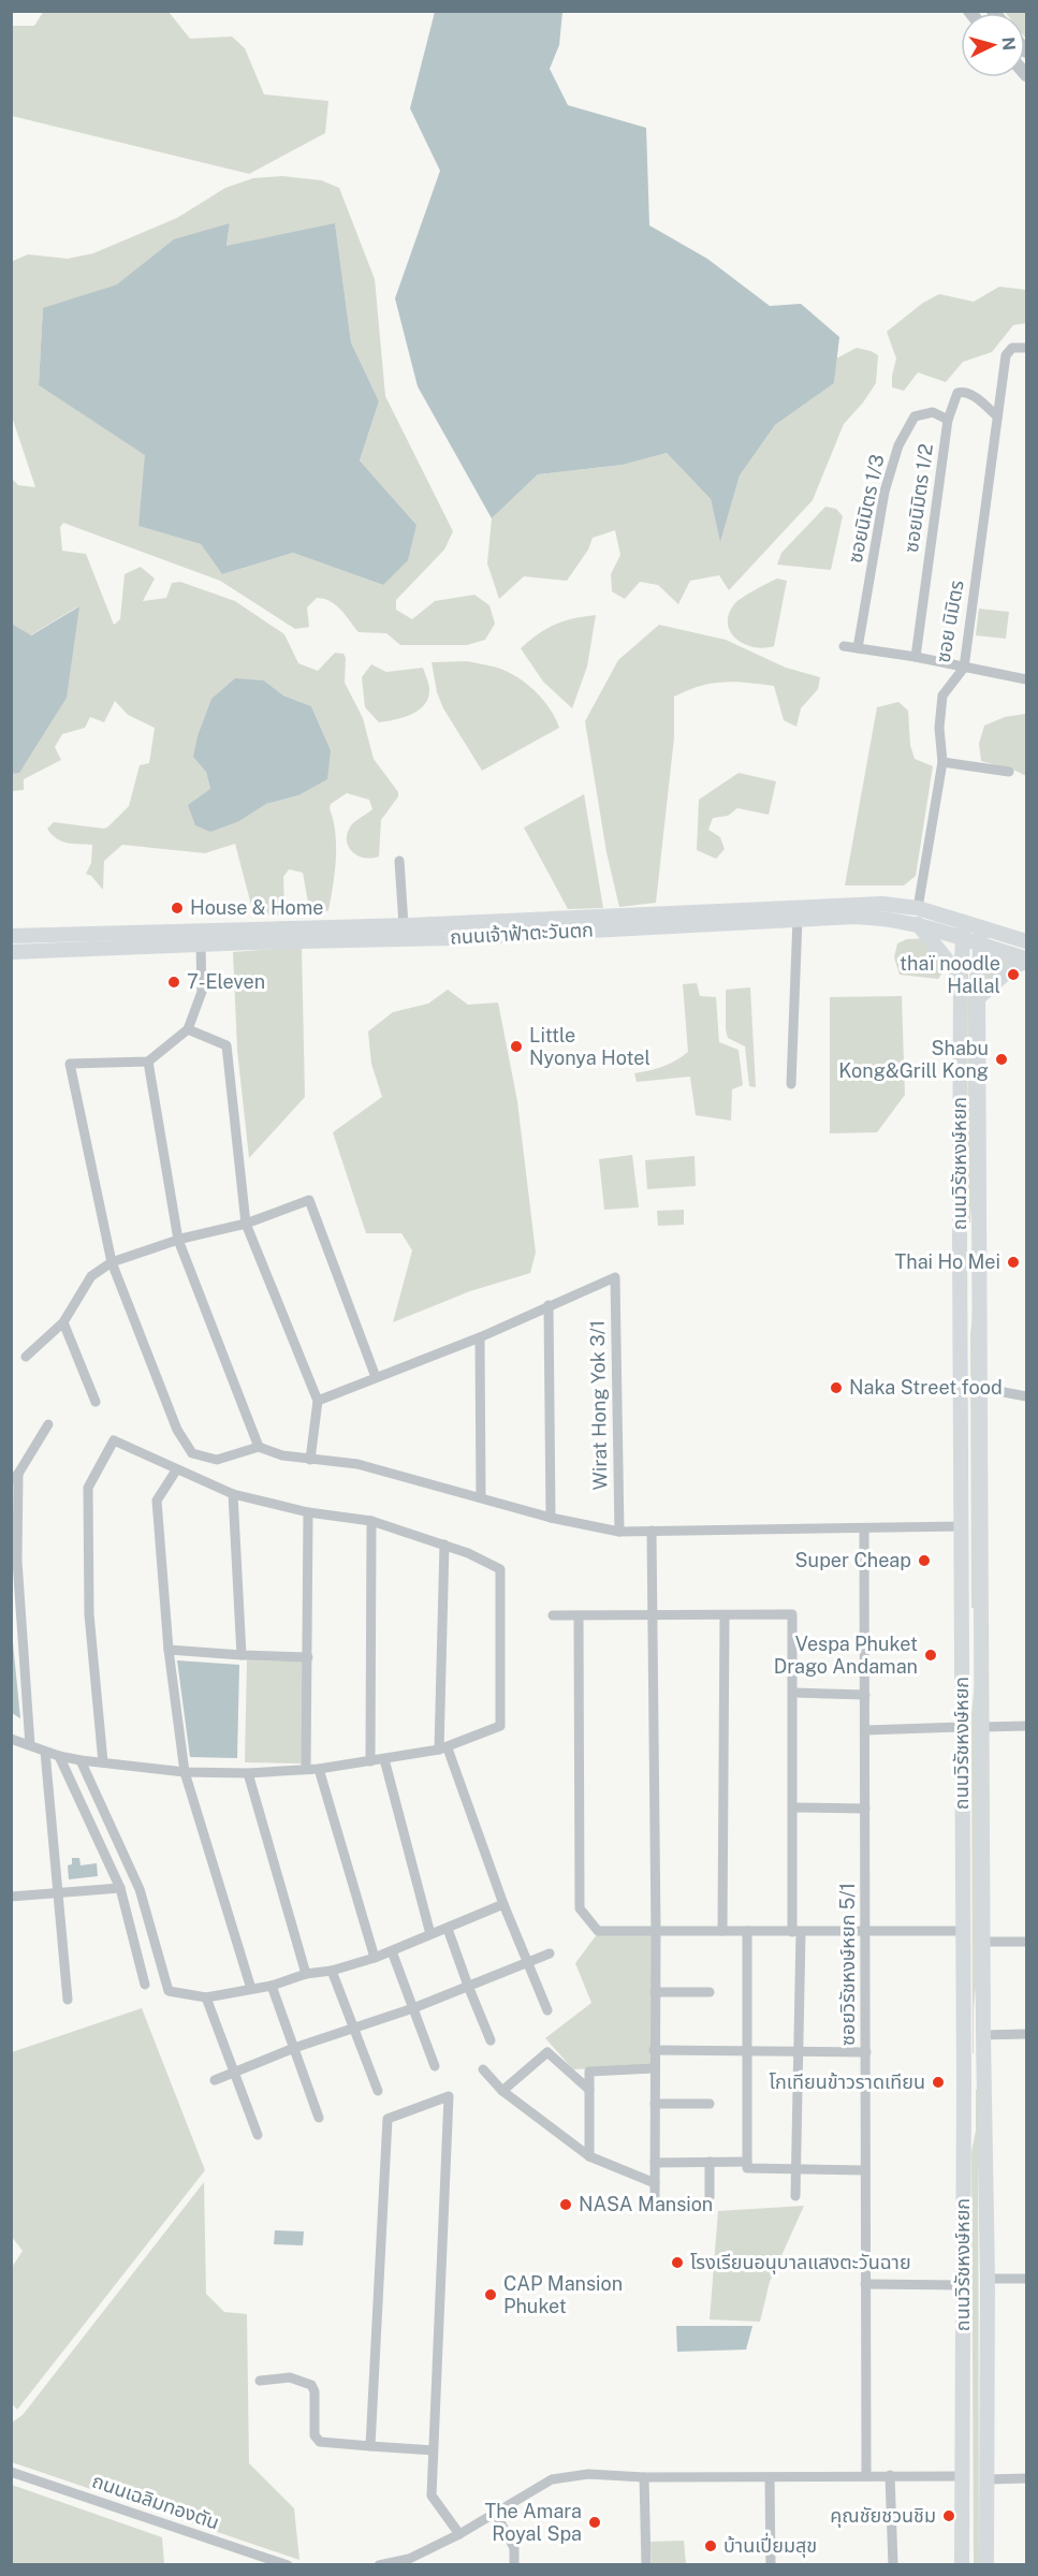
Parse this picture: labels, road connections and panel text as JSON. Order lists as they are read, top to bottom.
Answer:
{
  "streets": {
    "main road": ["ถนนเจ้าฟ้าตะวันตก", "ถนนวิรัชหงษ์หยก"],
    "street": [
      "ซอยนิมิตร 1/2",
      "ซอยนิมิตร 1/3",
      "ซอย นิมิตร",
      "Wirat Hong Yok 3/1",
      "ซอยวิรัชหงษ์หยก 5/1",
      "ถนนเฉลิมทองตัน"
    ]
  },
  "crossings": [
    ["ซอยนิมิตร 1/2", "ซอยนิมิตร 1/3"],
    ["ซอยนิมิตร 1/2", "ซอย นิมิตร"],
    ["ซอย นิมิตร", "ถนนเจ้าฟ้าตะวันตก"],
    ["ถนนเจ้าฟ้าตะวันตก", "ถนนวิรัชหงษ์หยก"]
  ],
  "places": [
    "House & Home",
    "thaï noodle Hallal",
    "7-Eleven",
    "Little Nyonya Hotel",
    "Shabu Kong&Grill Kong",
    "Thai Ho Mei",
    "Naka Street food",
    "Super Cheap",
    "Vespa Phuket Drago Andaman",
    "โกเทียนข้าวราดเทียน",
    "NASA Mansion",
    "โรงเรียนอนุบาลแสงตะวันฉาย",
    "CAP Mansion Phuket",
    "คุณชัยชวนชิม",
    "The Amara Royal Spa",
    "บ้านเปี่ยมสุข"
  ],
  "north": "right"
}
